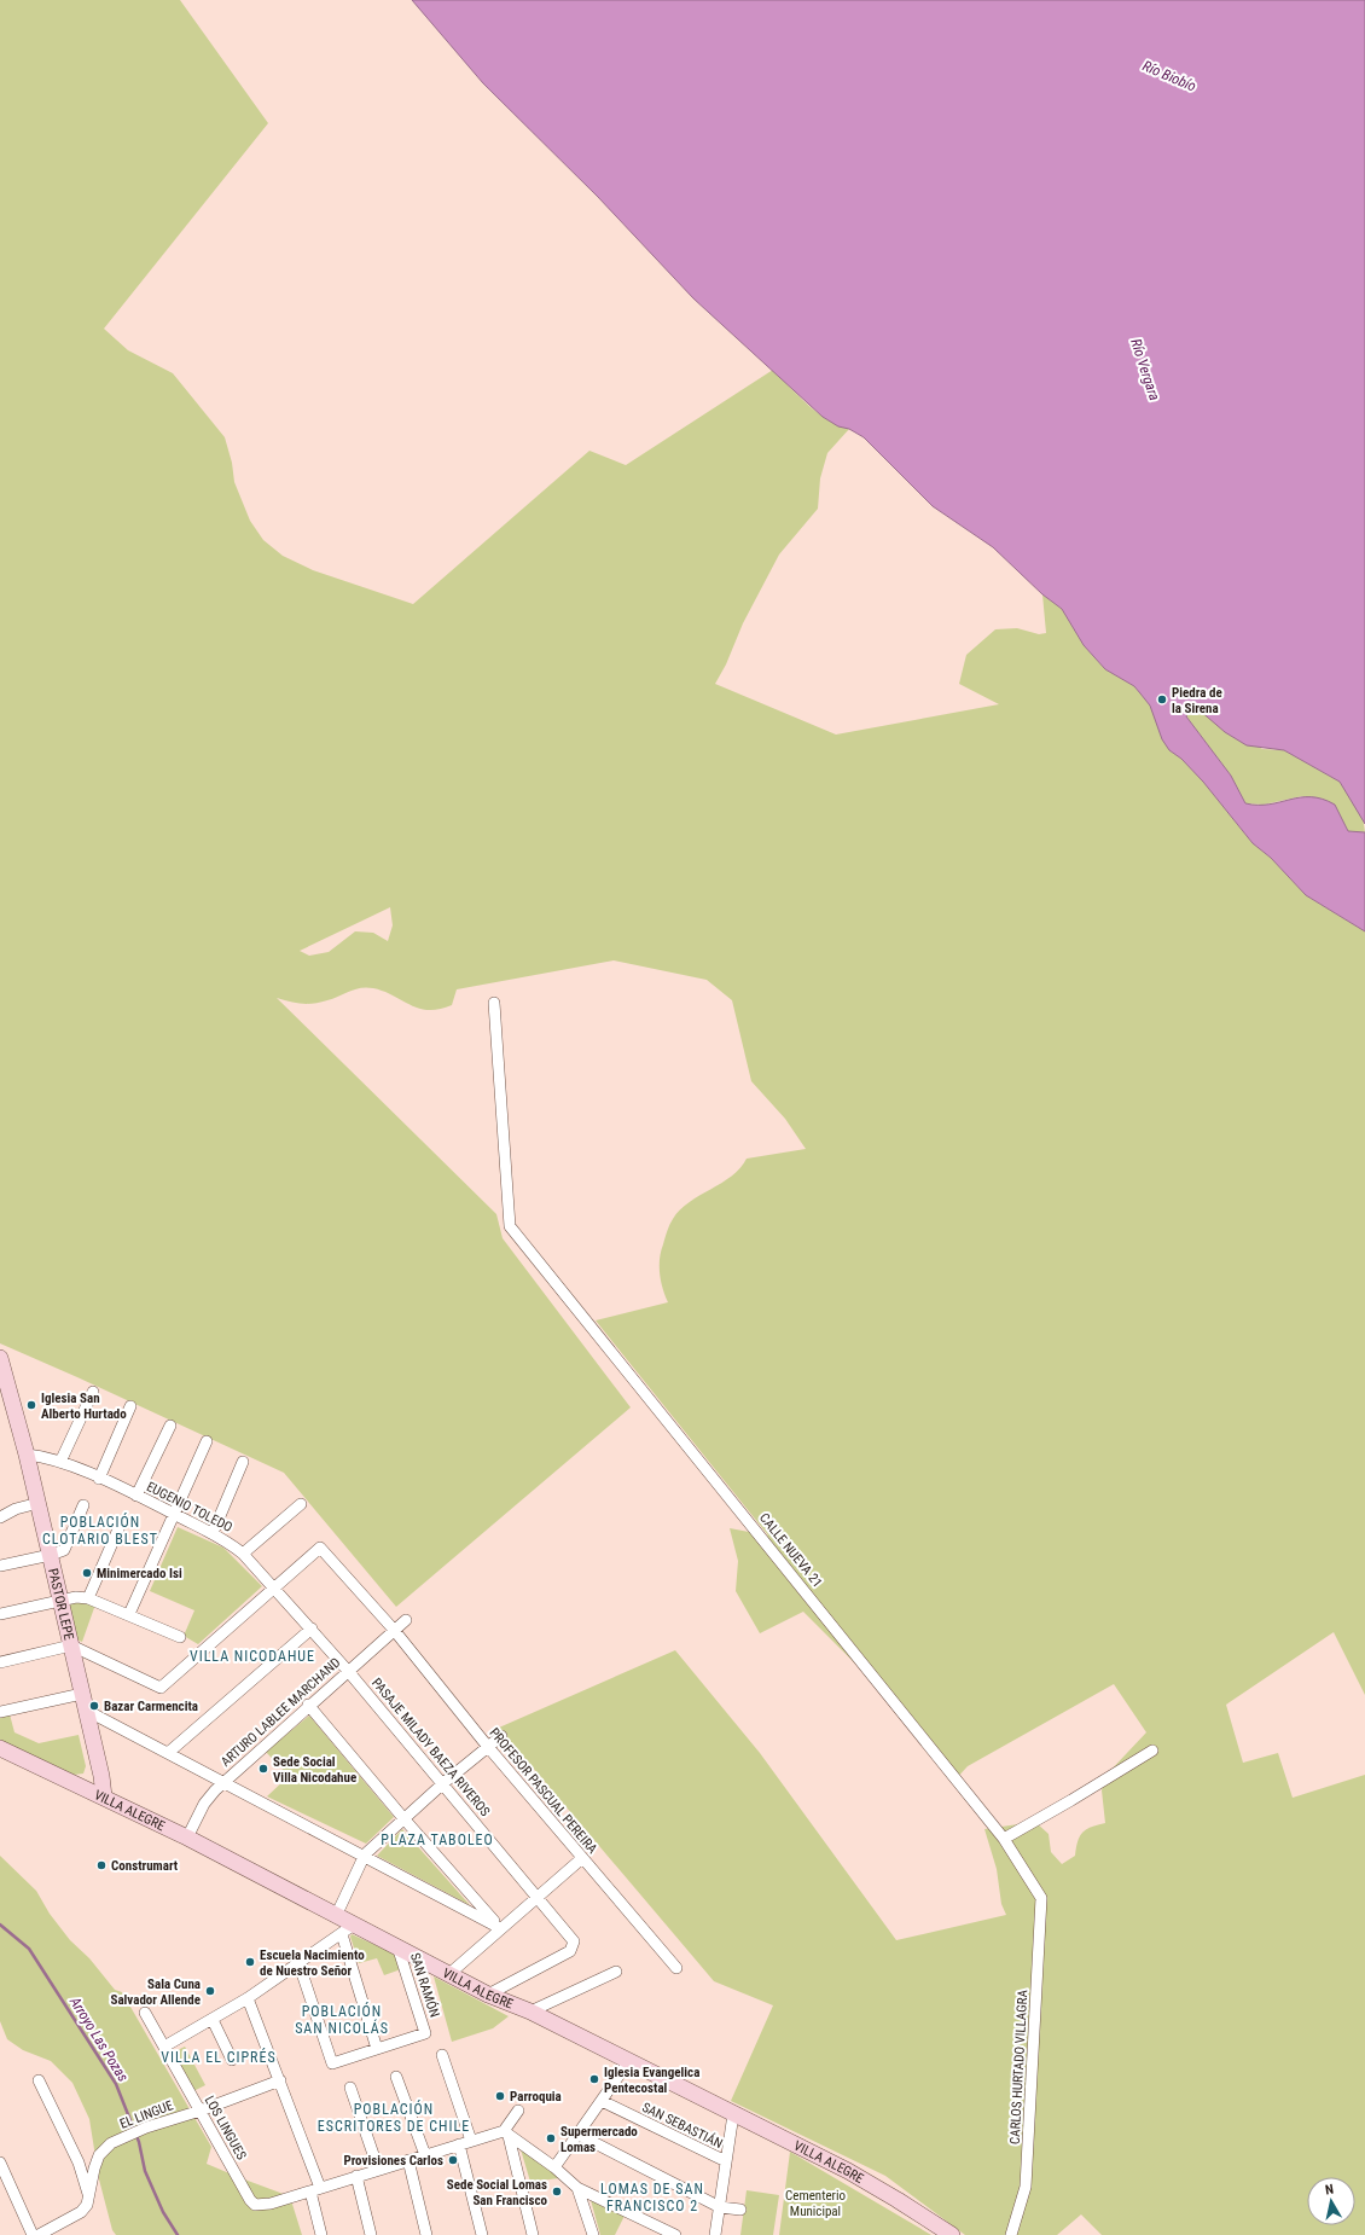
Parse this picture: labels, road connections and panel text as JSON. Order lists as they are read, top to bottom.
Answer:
{
  "streets": {
    "main road": ["PASTOR LEPE", "VILLA ALEGRE"],
    "street": [
      "EUGENIO TOLEDO",
      "CALLE NUEVA 21",
      "ARTURO LABLEE MARCHAND",
      "PASAJE MILADY BAEZA RIVEROS",
      "PROFESOR PASCUAL PEREIRA",
      "SAN RAMÓN",
      "CARLOS HURTADO VILLAGRA",
      "EL LINGUE",
      "SAN SEBASTIÁN",
      "LOS LINGUES"
    ]
  },
  "crossings": [
    ["EUGENIO TOLEDO", "PASTOR LEPE"],
    ["EUGENIO TOLEDO", "ARTURO LABLEE MARCHAND"],
    ["EUGENIO TOLEDO", "PASAJE MILADY BAEZA RIVEROS"],
    ["EUGENIO TOLEDO", "PROFESOR PASCUAL PEREIRA"],
    ["CALLE NUEVA 21", "CARLOS HURTADO VILLAGRA"],
    ["PASTOR LEPE", "VILLA ALEGRE"],
    ["ARTURO LABLEE MARCHAND", "PASAJE MILADY BAEZA RIVEROS"],
    ["ARTURO LABLEE MARCHAND", "PROFESOR PASCUAL PEREIRA"],
    ["ARTURO LABLEE MARCHAND", "VILLA ALEGRE"],
    ["PASAJE MILADY BAEZA RIVEROS", "VILLA ALEGRE"],
    ["VILLA ALEGRE", "SAN RAMÓN"],
    ["EL LINGUE", "LOS LINGUES"]
  ],
  "districts": [
    "POBLACIÓN CLOTARIO BLEST",
    "VILLA NICODAHUE",
    "PLAZA TABOLEO",
    "POBLACIÓN SAN NICOLÁS",
    "VILLA EL CIPRÉS",
    "POBLACIÓN ESCRITORES DE CHILE",
    "LOMAS DE SAN FRANCISCO 2"
  ],
  "water": ["Río Biobío", "Río Vergara", "Arroyo Las Pozas"],
  "parks": ["Cementerio Municipal"],
  "places": [
    "Piedra de la Sirena",
    "Iglesia San Alberto Hurtado",
    "Minimercado Isi",
    "Bazar Carmencita",
    "Sede Social Villa Nicodahue",
    "Construmart",
    "Escuela Nacimiento de Nuestro Señor",
    "Sala Cuna Salvador Allende",
    "Iglesia Evangelica Pentecostal",
    "Parroquia",
    "Supermercado Lomas",
    "Provisiones Carlos",
    "Sede Social Lomas San Francisco"
  ],
  "north": "top"
}
